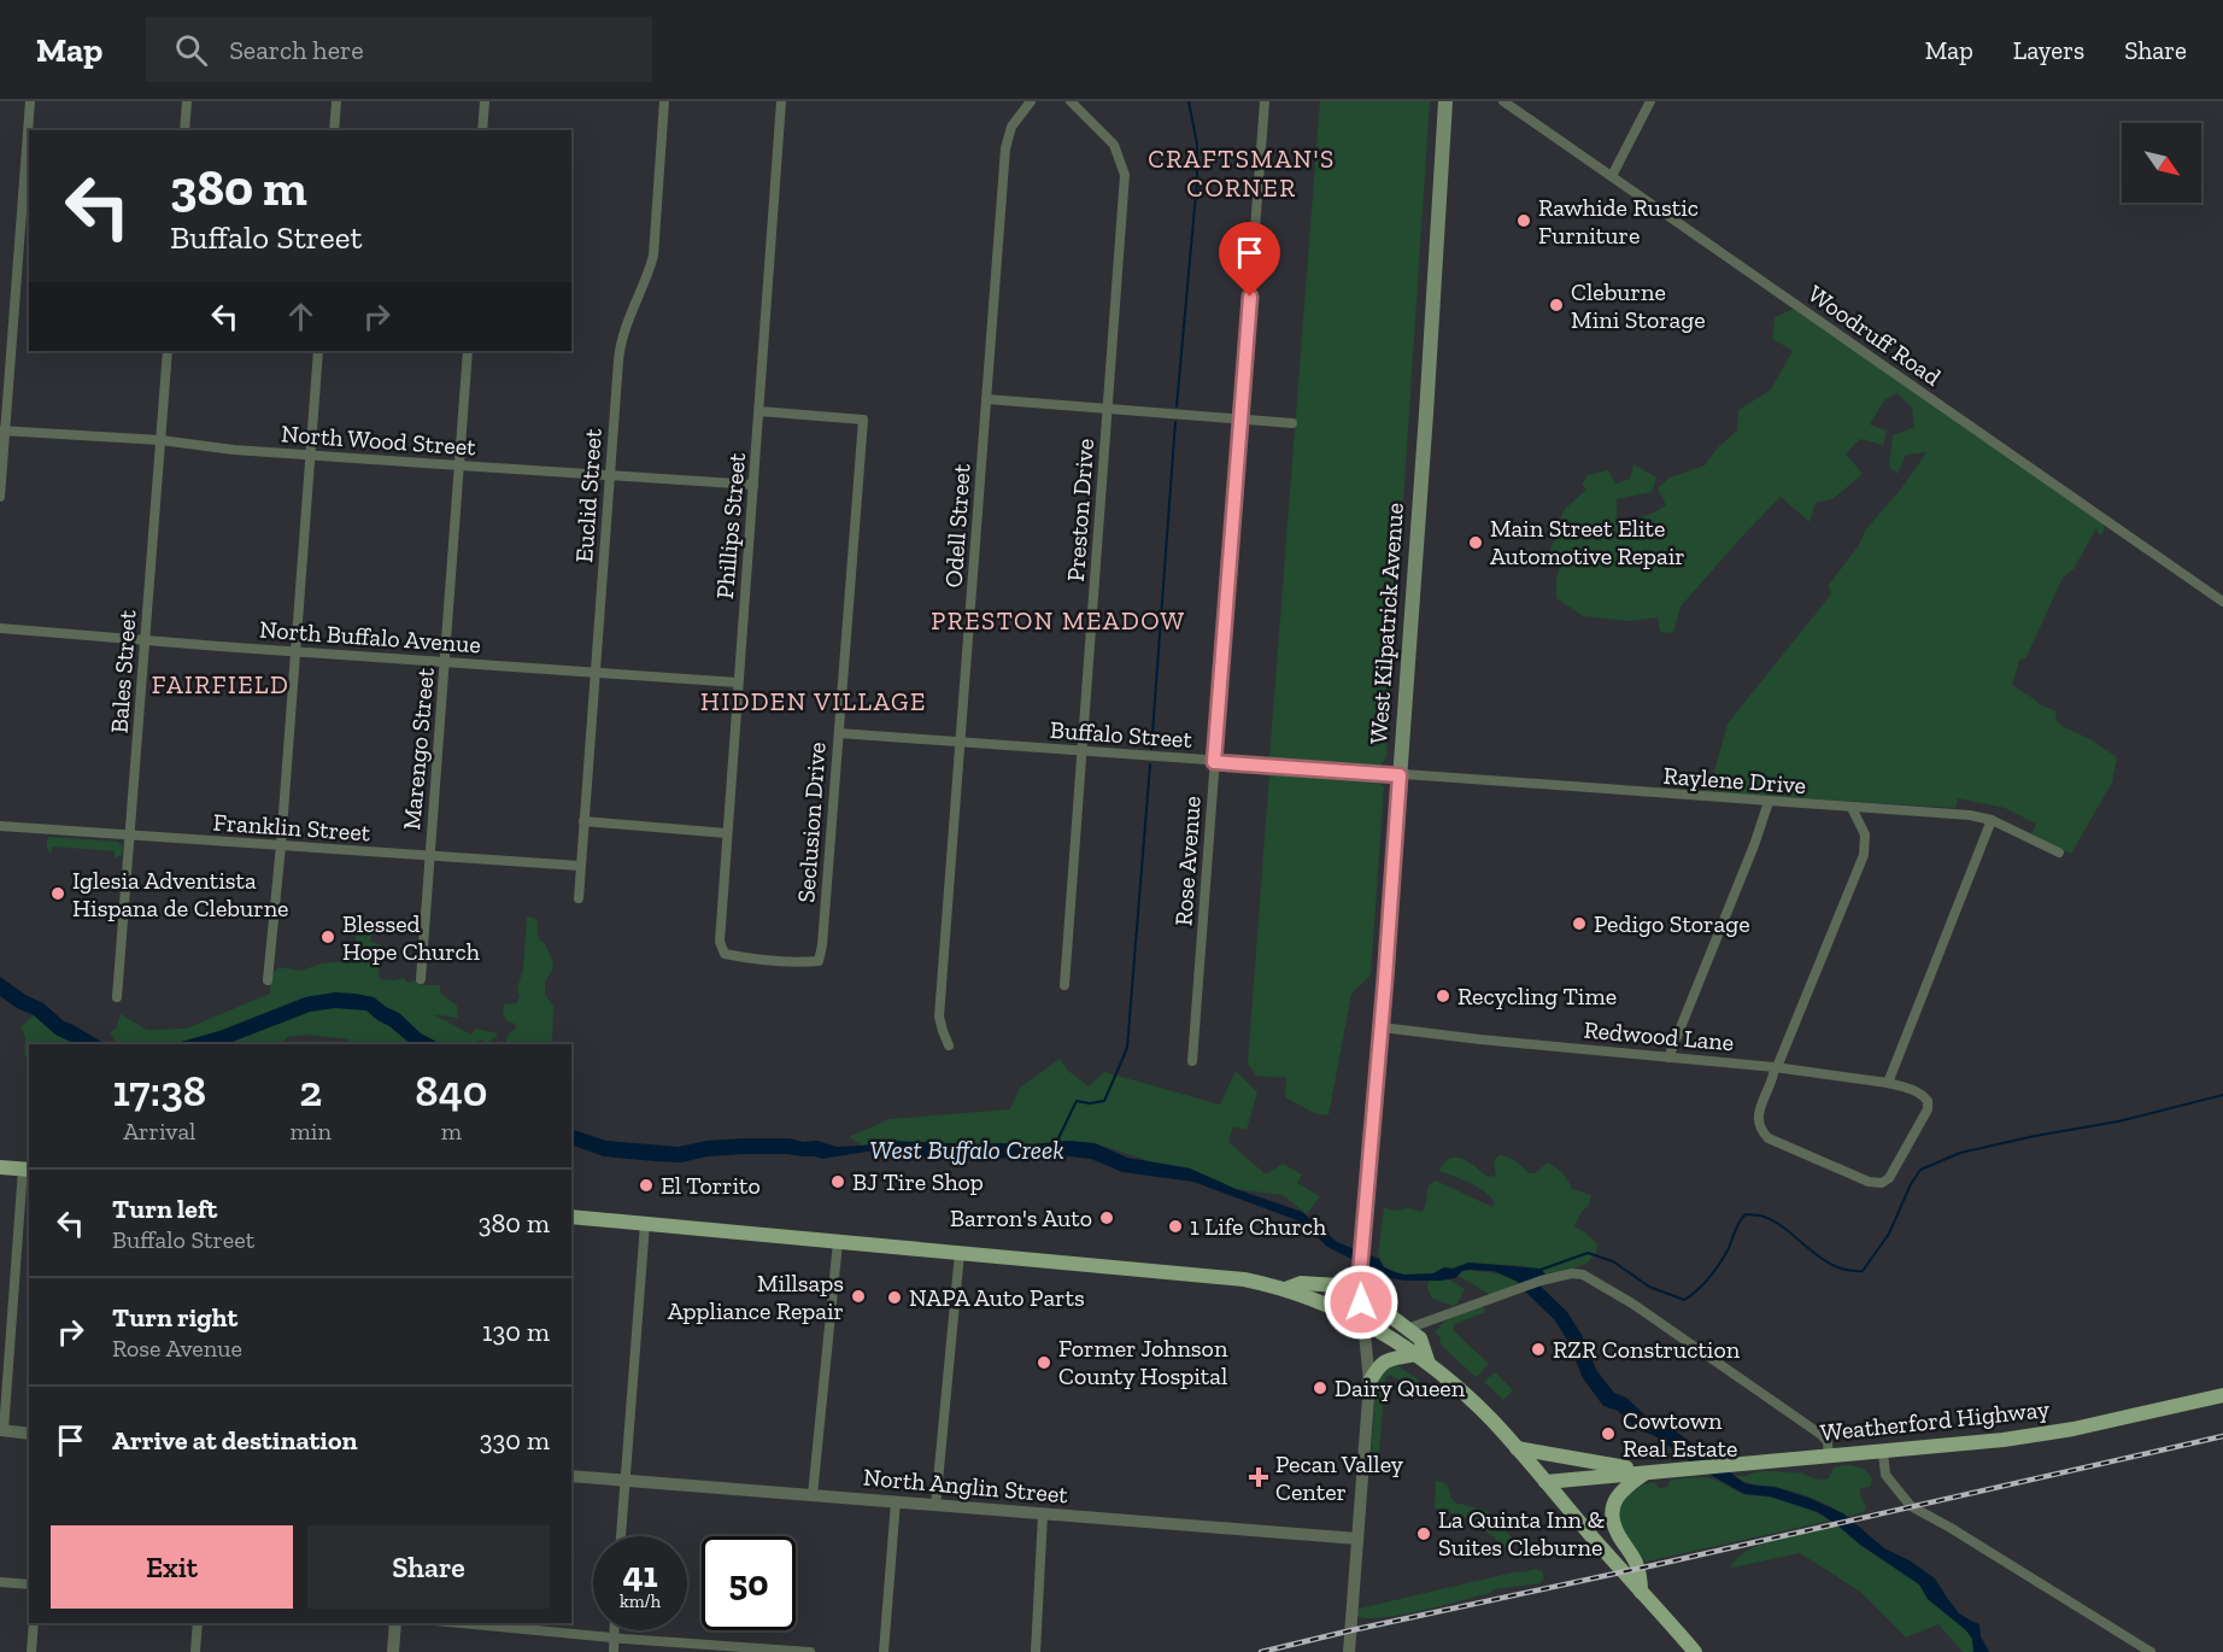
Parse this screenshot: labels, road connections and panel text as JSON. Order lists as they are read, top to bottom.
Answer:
{
  "streets": {
    "main road": ["West Kilpatrick Avenue", "Weatherford Highway"],
    "street": [
      "Woodruff Road",
      "North Wood Street",
      "Euclid Street",
      "Preston Drive",
      "Phillips Street",
      "Odell Street",
      "North Buffalo Avenue",
      "Bales Street",
      "Buffalo Street",
      "Marengo Street",
      "Raylene Drive",
      "Seclusion Drive",
      "Franklin Street",
      "Rose Avenue",
      "Redwood Lane",
      "North Anglin Street"
    ]
  },
  "crossings": [
    ["North Wood Street", "Euclid Street"],
    ["North Wood Street", "Phillips Street"],
    ["North Wood Street", "Bales Street"],
    ["North Wood Street", "Marengo Street"],
    ["Euclid Street", "North Buffalo Avenue"],
    ["Euclid Street", "Franklin Street"],
    ["Preston Drive", "Buffalo Street"],
    ["Phillips Street", "North Buffalo Avenue"],
    ["Phillips Street", "Seclusion Drive"],
    ["Odell Street", "Buffalo Street"],
    ["West Kilpatrick Avenue", "Buffalo Street"],
    ["West Kilpatrick Avenue", "Raylene Drive"],
    ["West Kilpatrick Avenue", "Redwood Lane"],
    ["North Buffalo Avenue", "Bales Street"],
    ["North Buffalo Avenue", "Marengo Street"],
    ["Bales Street", "Franklin Street"],
    ["Buffalo Street", "Raylene Drive"],
    ["Buffalo Street", "Seclusion Drive"],
    ["Buffalo Street", "Rose Avenue"],
    ["Marengo Street", "Franklin Street"]
  ],
  "districts": [
    "CRAFTSMAN'S CORNER",
    "PRESTON MEADOW",
    "FAIRFIELD",
    "HIDDEN VILLAGE"
  ],
  "water": ["West Buffalo Creek"],
  "places": {
    "other": [
      "Rawhide Rustic Furniture",
      "Cleburne Mini Storage",
      "Main Street Elite Automotive Repair",
      "Iglesia Adventista Hispana de Cleburne",
      "Pedigo Storage",
      "Blessed Hope Church",
      "Recycling Time",
      "BJ Tire Shop",
      "El Torrito",
      "Barron's Auto",
      "1 Life Church",
      "Millsaps Appliance Repair",
      "NAPA Auto Parts",
      "RZR Construction",
      "Former Johnson County Hospital",
      "Dairy Queen",
      "Cowtown Real Estate",
      "La Quinta Inn & Suites Cleburne"
    ],
    "health": ["Pecan Valley Center"]
  },
  "north": "bottom right",
  "page": {
    "header": "Map",
    "search": "Search here",
    "nav": ["Map", "Layers", "Share"],
    "turn": ["380 m", "Buffalo Street"],
    "eta": [
      "17:38",
      "Arrival",
      "2",
      "min",
      "840",
      "m"
    ],
    "list": [
      {
        "name": "Turn left",
        "note": "Buffalo Street",
        "value": "380 m"
      },
      {
        "name": "Turn right",
        "note": "Rose Avenue",
        "value": "130 m"
      },
      {
        "name": "Arrive at destination",
        "value": "330 m"
      }
    ],
    "buttons": ["Exit", "Share"],
    "speed": "41 km/h",
    "limit": "50"
  }
}
